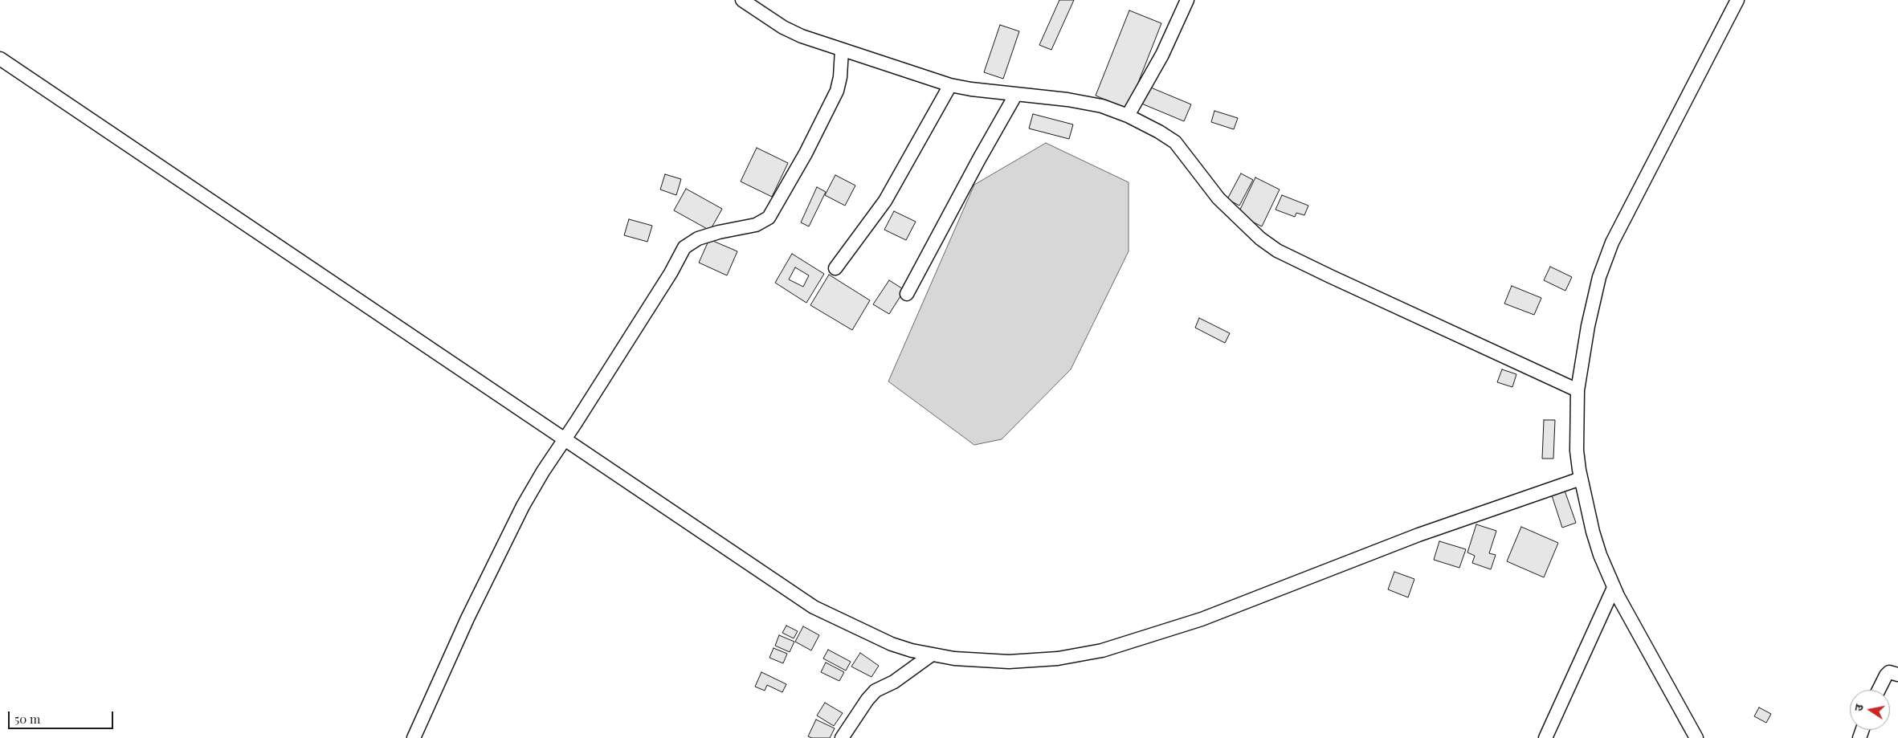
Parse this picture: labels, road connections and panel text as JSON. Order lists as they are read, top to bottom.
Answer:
{
  "scale_bar": "50 m",
  "north": "left"
}
